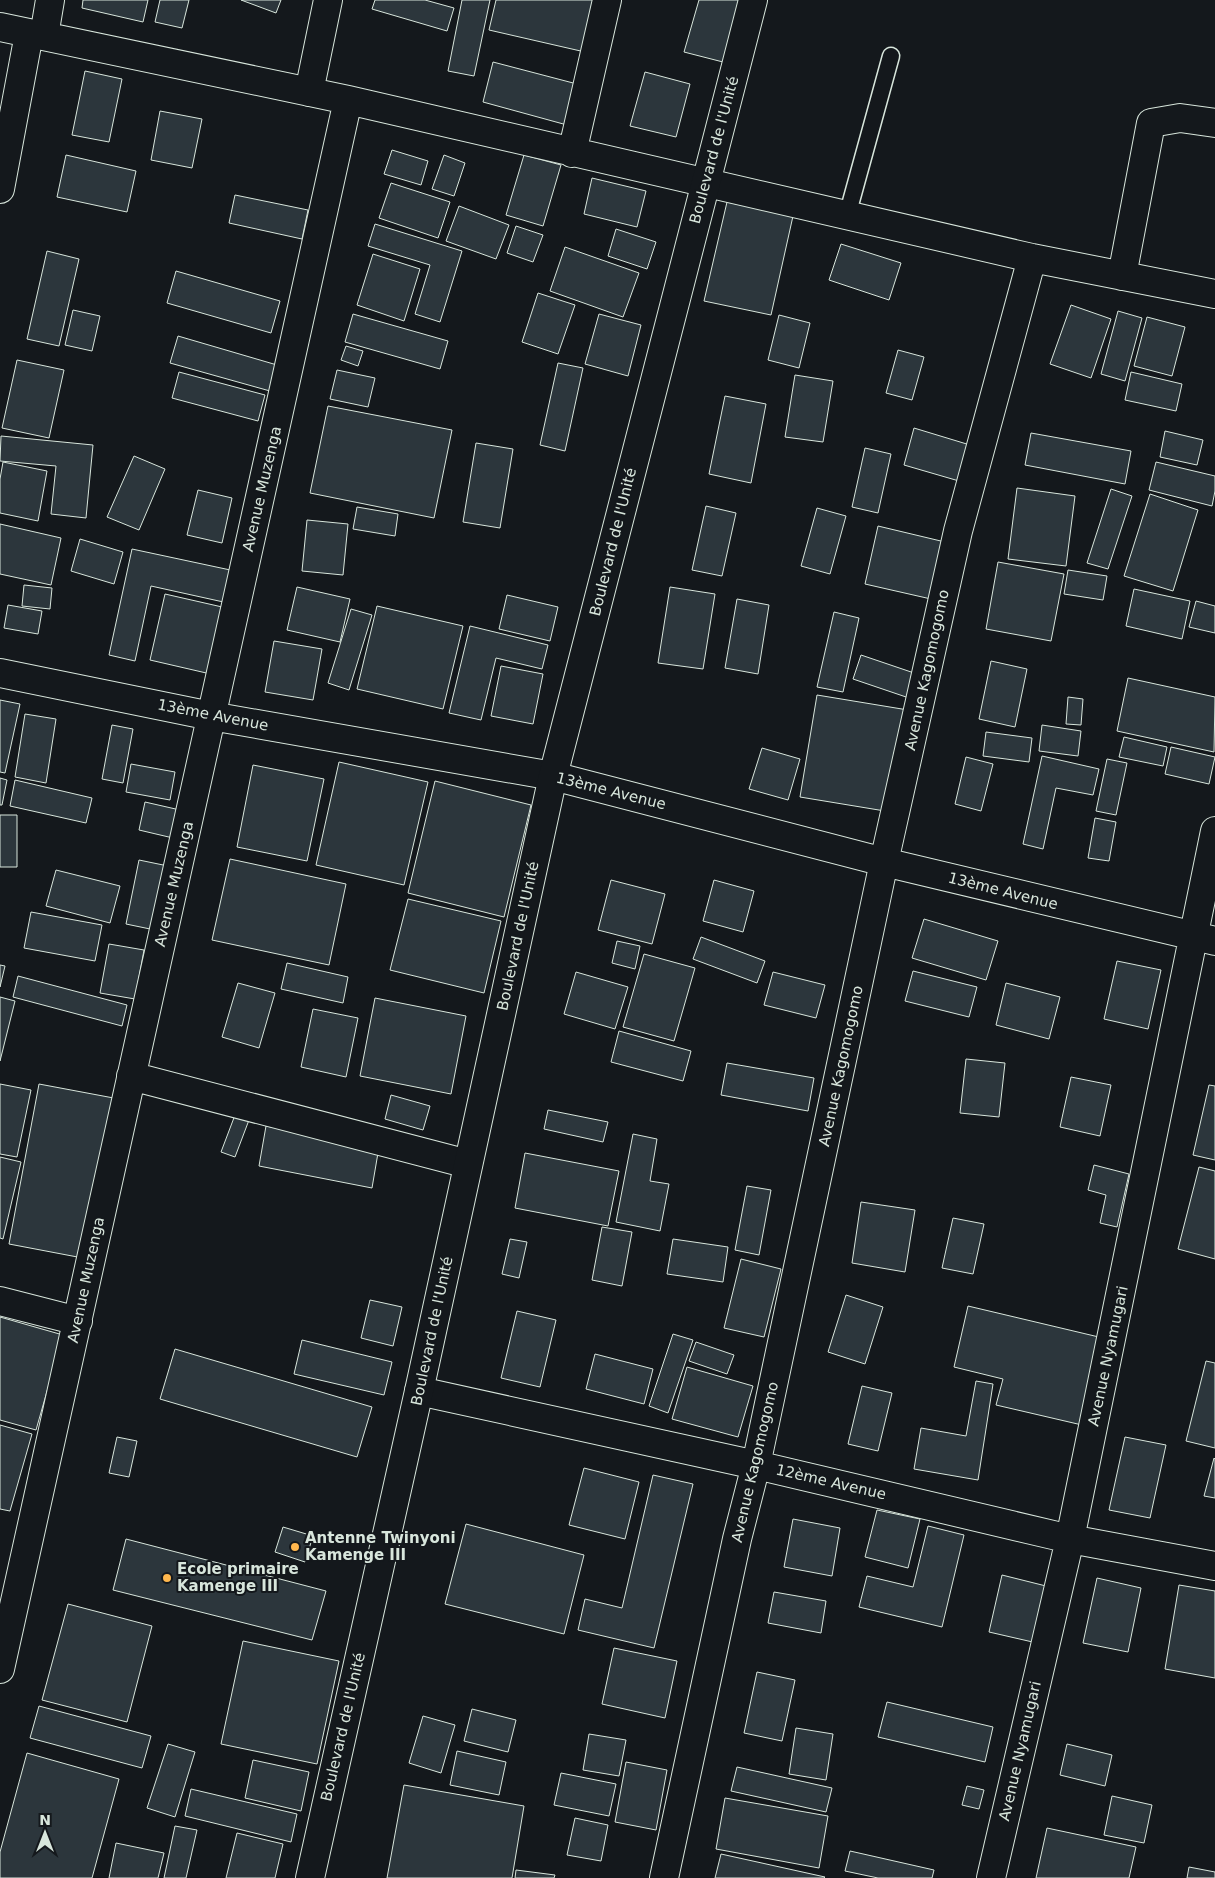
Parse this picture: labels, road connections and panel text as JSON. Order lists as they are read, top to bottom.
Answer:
{
  "streets": {
    "street": [
      "Boulevard de l'Unité",
      "Avenue Muzenga",
      "Avenue Kagomogomo",
      "13ème Avenue",
      "Avenue Nyamugari",
      "12ème Avenue"
    ]
  },
  "crossings": [
    ["Boulevard de l'Unité", "13ème Avenue"],
    ["Boulevard de l'Unité", "12ème Avenue"],
    ["Avenue Muzenga", "13ème Avenue"],
    ["Avenue Kagomogomo", "13ème Avenue"],
    ["Avenue Kagomogomo", "12ème Avenue"],
    ["13ème Avenue", "Avenue Nyamugari"],
    ["Avenue Nyamugari", "12ème Avenue"]
  ],
  "places": ["Antenne Twinyoni Kamenge III", "Ecole primaire Kamenge III"],
  "north": "top"
}
